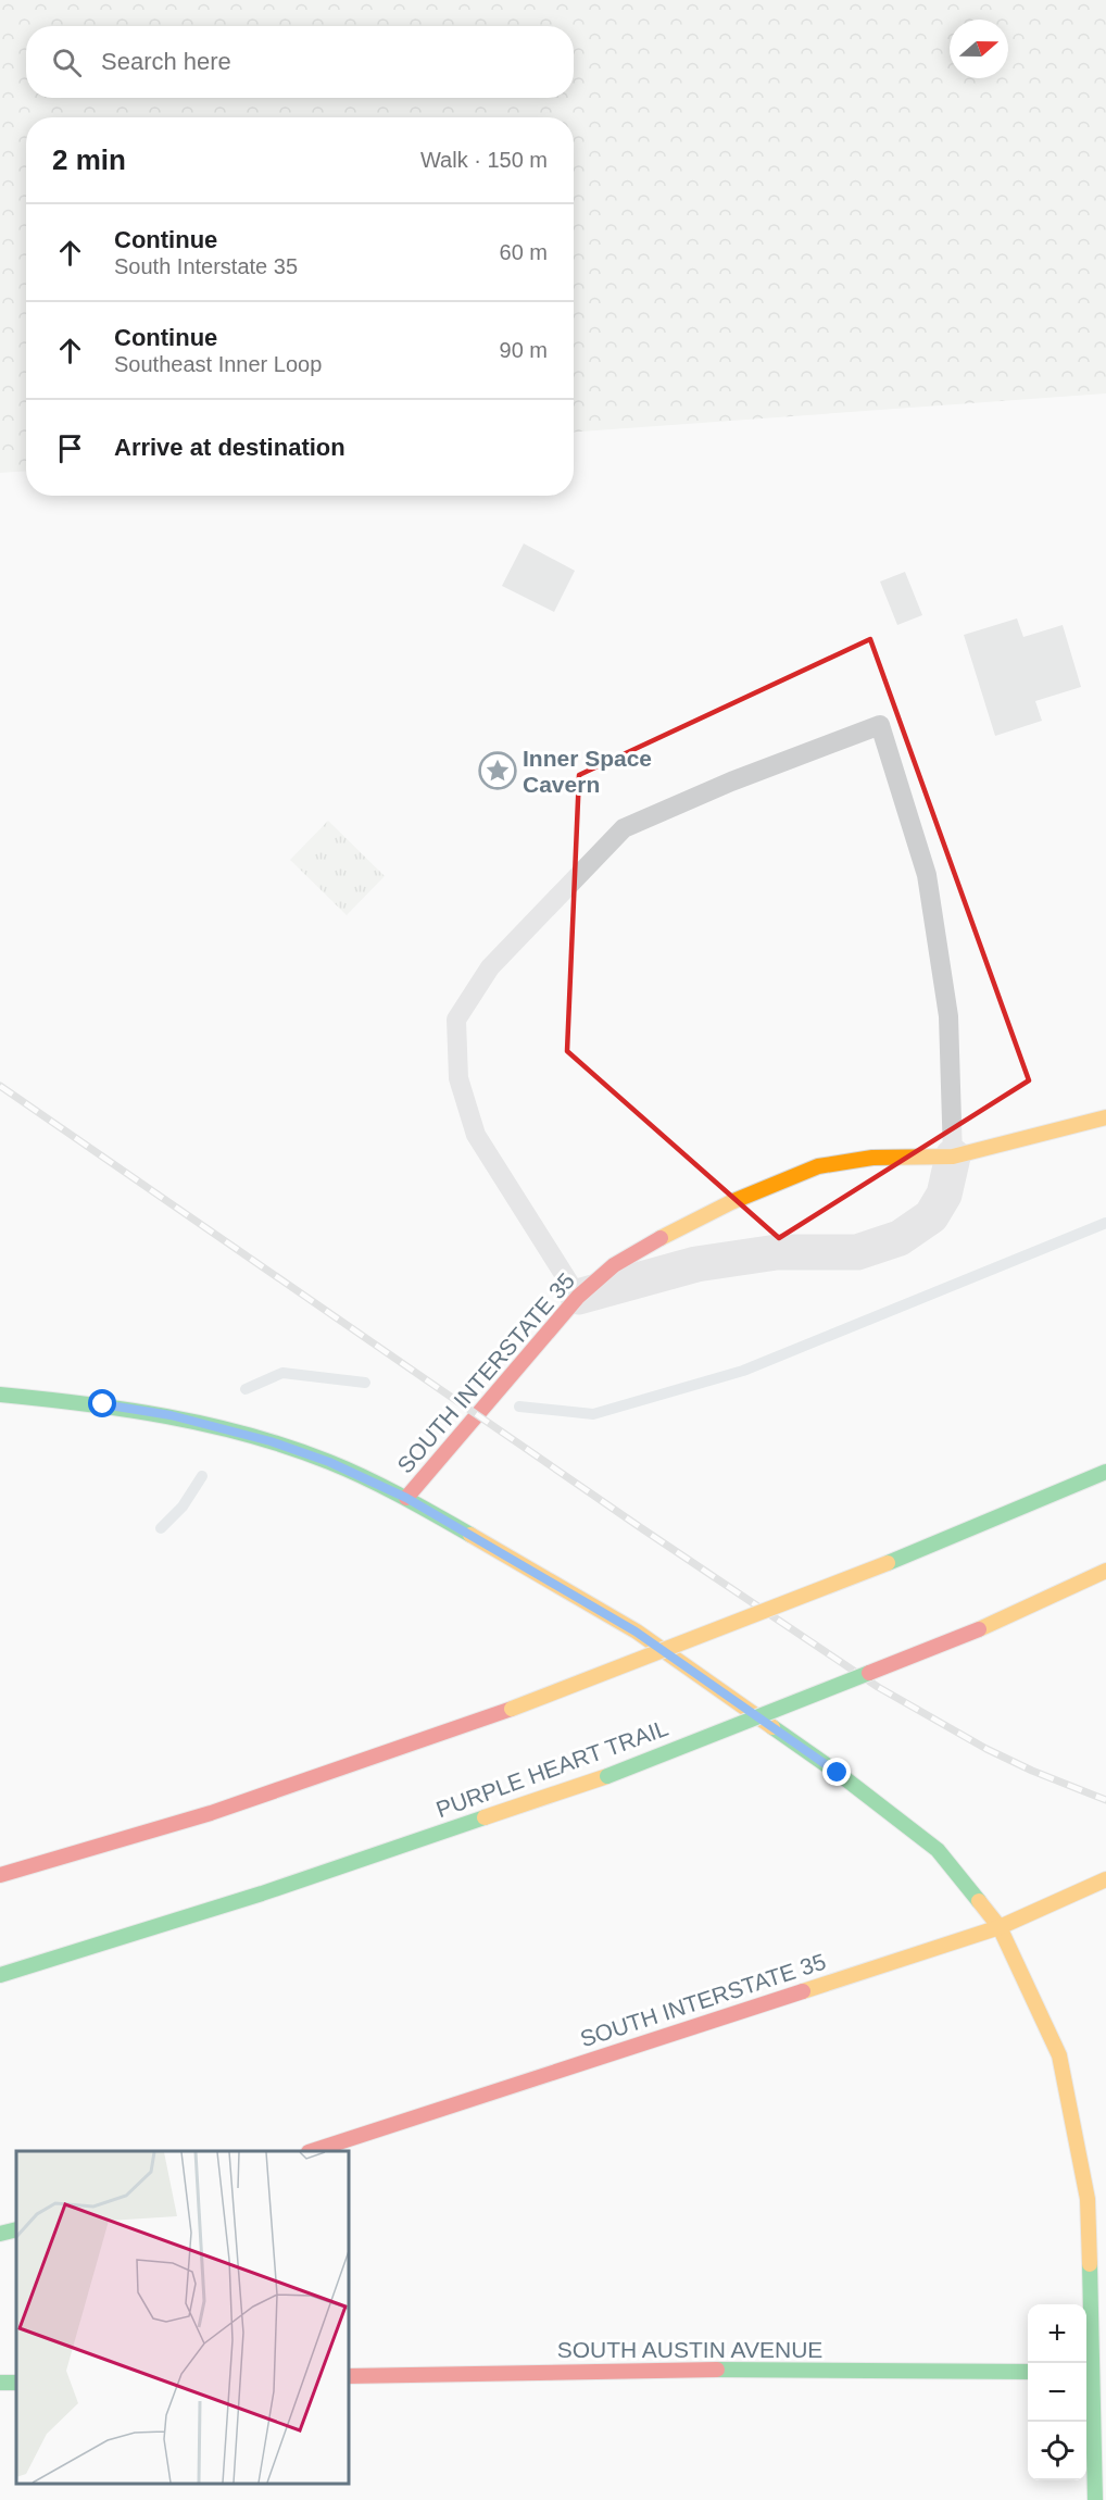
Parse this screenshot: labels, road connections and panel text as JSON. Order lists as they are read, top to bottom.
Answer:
{
  "streets": {
    "main road": ["SOUTH INTERSTATE 35", "PURPLE HEART TRAIL", "SOUTH AUSTIN AVENUE"]
  },
  "places": {
    "place": ["Inner Space Cavern"]
  },
  "north": "right",
  "page": {
    "search": "Search here",
    "heading": ["2 min", "Walk · 150 m"],
    "list": [
      ["Continue", "South Interstate 35", "60 m"],
      ["Continue", "Southeast Inner Loop", "90 m"],
      "Arrive at destination"
    ],
    "map_buttons": ["+", "−"]
  }
}
